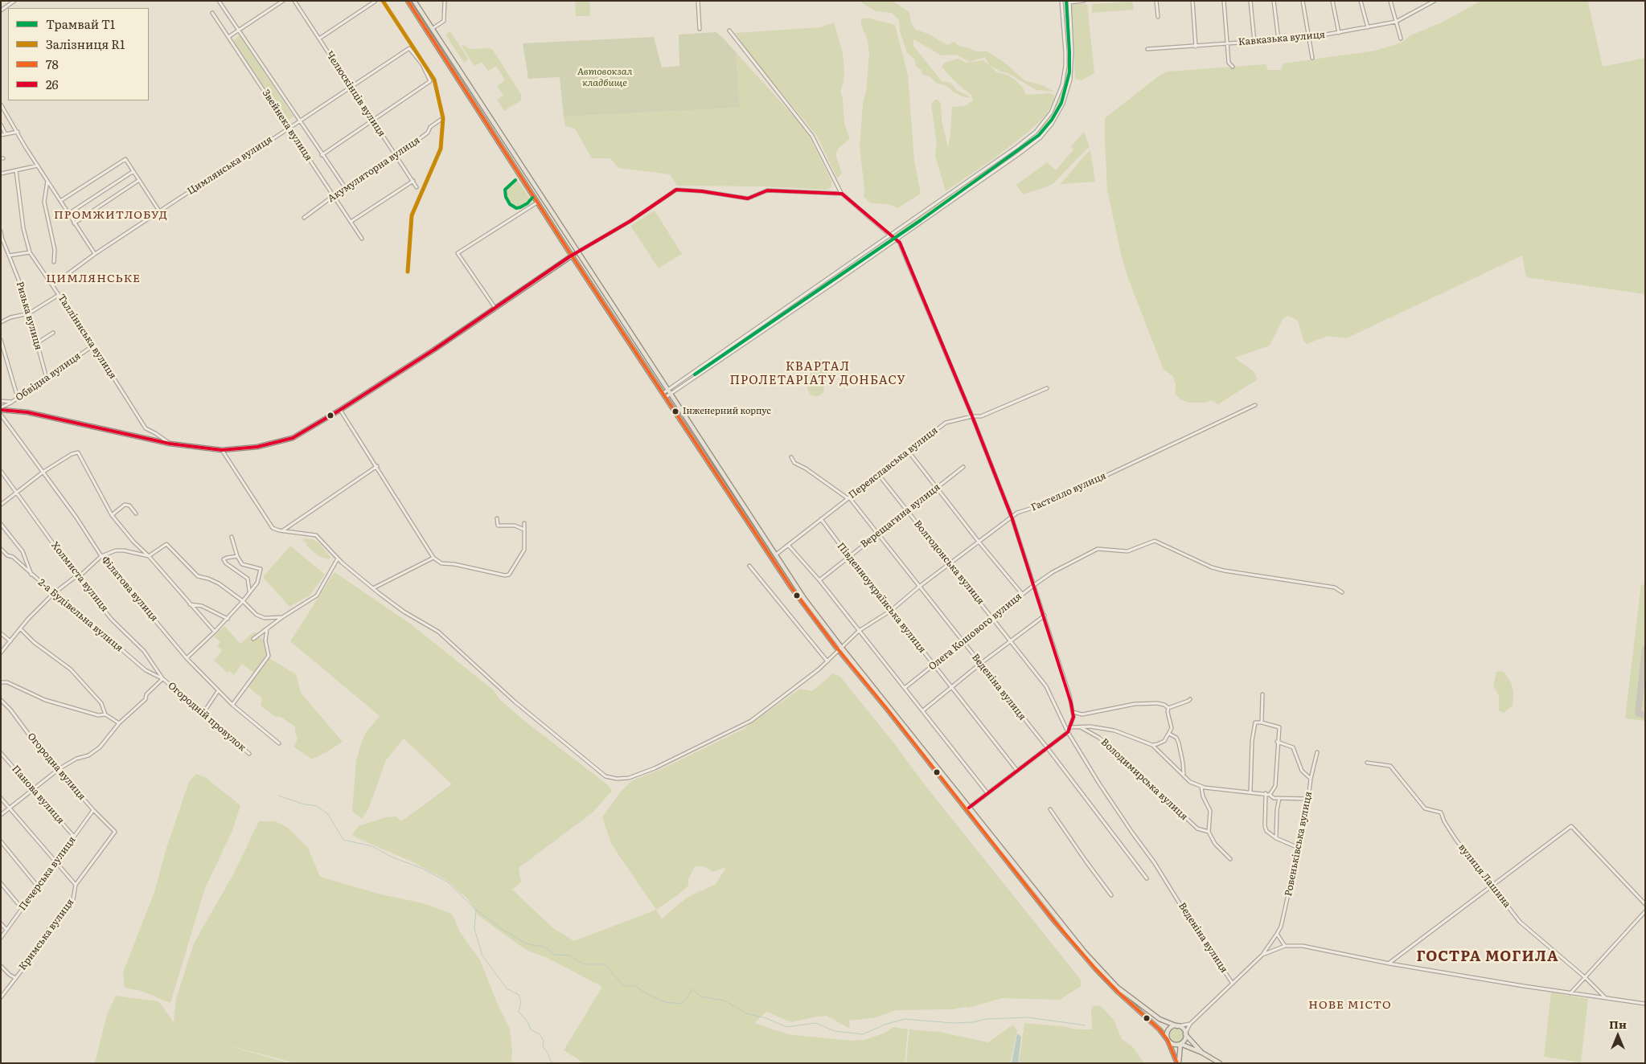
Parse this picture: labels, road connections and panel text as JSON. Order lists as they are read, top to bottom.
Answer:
{
  "streets": {
    "street": [
      "Кавказька вулиця",
      "Челюскінців вулиця",
      "Звейнека вулиця",
      "Цимлянська вулиця",
      "Акумуляторна вулиця",
      "Ризька вулиця",
      "Талліннська вулиця",
      "Обвідна вулиця",
      "Переяславська вулиця",
      "Гастелло вулиця",
      "Верещагина вулиця",
      "Волгодонська вулиця",
      "Холмиста вулиця",
      "Філатова вулиця",
      "Південноукраїнська вулиця",
      "2-а Будівельна вулиця",
      "Олега Кошового вулиця",
      "Веденіна вулиця",
      "Огородній провулок",
      "Огородна вулиця",
      "Володимирська вулиця",
      "Панова вулиця",
      "Ровеньківська вулиця",
      "Печерська вулиця",
      "вулиця Лашина",
      "Кримська вулиця"
    ]
  },
  "crossings": [
    ["Челюскінців вулиця", "Цимлянська вулиця"],
    ["Челюскінців вулиця", "Акумуляторна вулиця"],
    ["Звейнека вулиця", "Цимлянська вулиця"],
    ["Звейнека вулиця", "Акумуляторна вулиця"],
    ["Цимлянська вулиця", "Талліннська вулиця"],
    ["Ризька вулиця", "Обвідна вулиця"],
    ["Талліннська вулиця", "Обвідна вулиця"],
    ["Переяславська вулиця", "Волгодонська вулиця"],
    ["Переяславська вулиця", "Південноукраїнська вулиця"],
    ["Переяславська вулиця", "Веденіна вулиця"],
    ["Гастелло вулиця", "Волгодонська вулиця"],
    ["Гастелло вулиця", "Південноукраїнська вулиця"],
    ["Гастелло вулиця", "Веденіна вулиця"],
    ["Верещагина вулиця", "Волгодонська вулиця"],
    ["Верещагина вулиця", "Південноукраїнська вулиця"],
    ["Верещагина вулиця", "Веденіна вулиця"],
    ["Волгодонська вулиця", "Олега Кошового вулиця"],
    ["Волгодонська вулиця", "Веденіна вулиця"],
    ["Холмиста вулиця", "2-а Будівельна вулиця"],
    ["Холмиста вулиця", "Огородній провулок"],
    ["Південноукраїнська вулиця", "Олега Кошового вулиця"],
    ["2-а Будівельна вулиця", "Огородній провулок"],
    ["Олега Кошового вулиця", "Веденіна вулиця"],
    ["Веденіна вулиця", "Ровеньківська вулиця"],
    ["Огородній провулок", "Огородна вулиця"],
    ["Огородній провулок", "Панова вулиця"],
    ["Огородна вулиця", "Печерська вулиця"],
    ["Огородна вулиця", "Кримська вулиця"],
    ["Панова вулиця", "Печерська вулиця"]
  ],
  "districts": [
    "ПРОМЖИТЛОБУД",
    "ЦИМЛЯНСЬКЕ",
    "КВАРТАЛ ПРОЛЕТАРІАТУ ДОНБАСУ",
    "ГОСТРА МОГИЛА",
    "НОВЕ МІСТО"
  ],
  "parks": ["Автовокзал кладбище"],
  "places": ["Інженерний корпус"],
  "lines": [
    "tram line T1",
    "rail line R1",
    "transit line 78",
    "transit line 26"
  ],
  "legend": [
    "Трамвай T1",
    "Залізниця R1",
    "78",
    "26"
  ],
  "north": "top"
}
